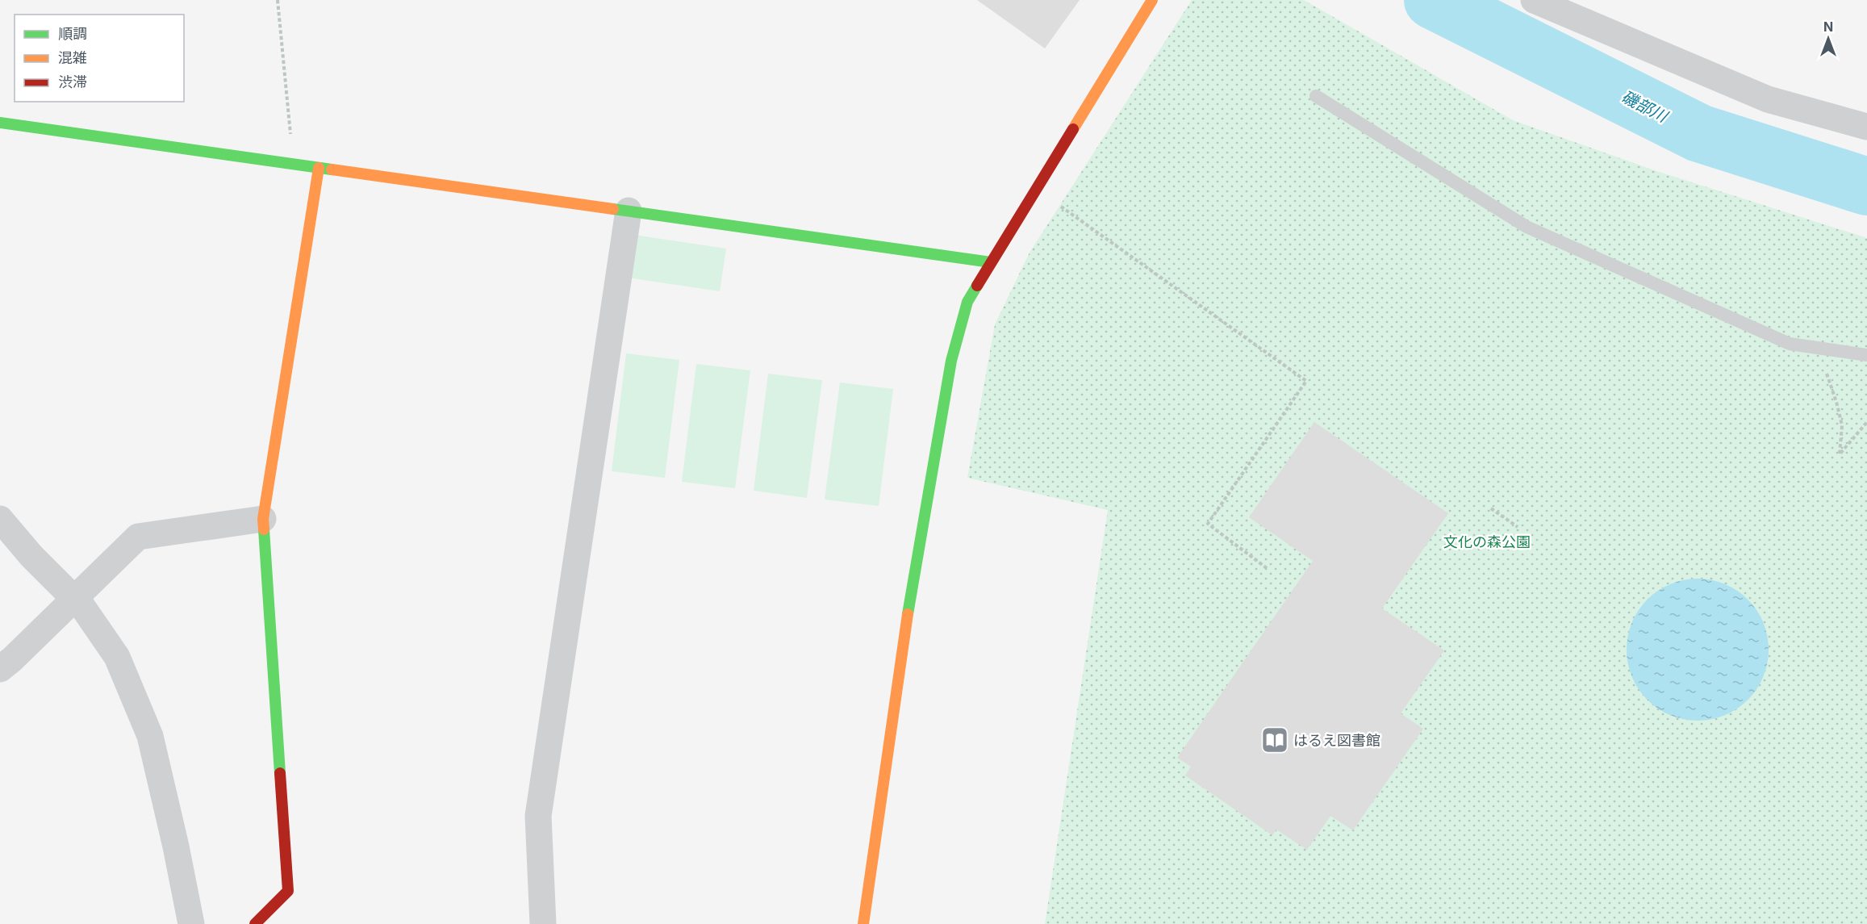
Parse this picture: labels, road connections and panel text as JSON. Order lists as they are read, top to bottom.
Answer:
{
  "water": ["磯部川"],
  "parks": ["文化の森公園"],
  "places": {
    "library": ["はるえ図書館"]
  },
  "legend": ["順調", "混雑", "渋滞"],
  "north": "top"
}
